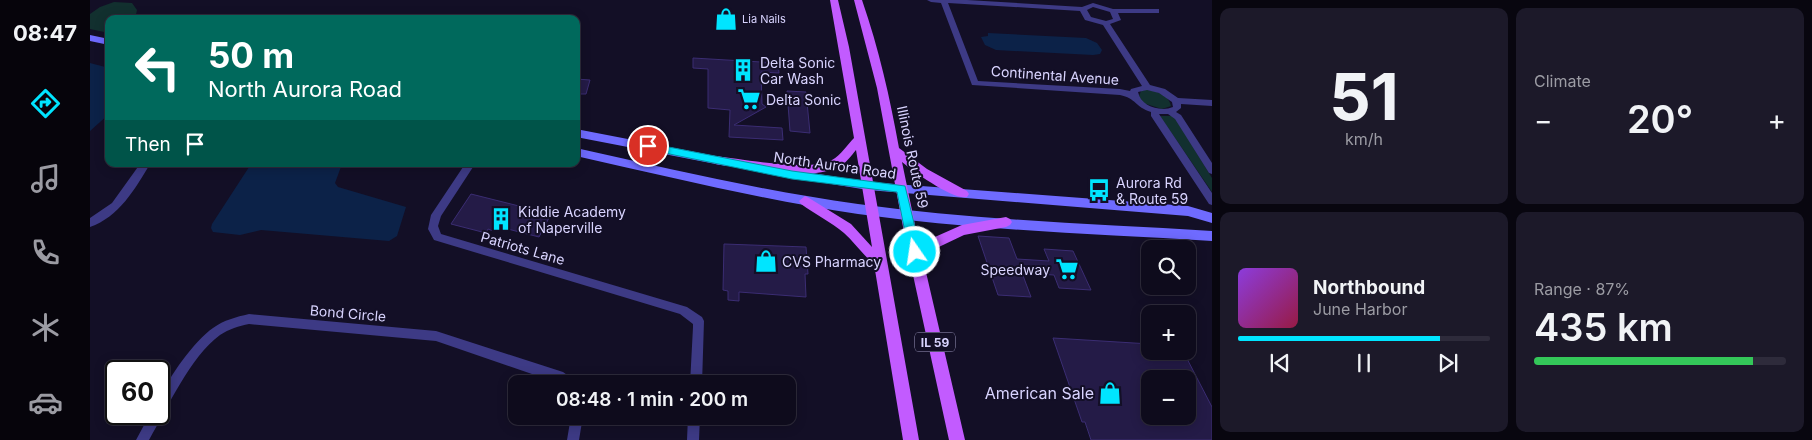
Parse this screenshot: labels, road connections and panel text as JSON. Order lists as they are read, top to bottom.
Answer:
{
  "streets": {
    "main road": ["Illinois Route 59", "North Aurora Road", "IL 59"],
    "street": ["Continental Avenue", "Patriots Lane", "Bond Circle"]
  },
  "crossings": [
    ["Illinois Route 59", "North Aurora Road"],
    ["North Aurora Road", "IL 59"]
  ],
  "places": {
    "shop": ["Lia Nails", "CVS Pharmacy", "American Sale"],
    "building": ["Delta Sonic Car Wash", "Kiddie Academy of Naperville"],
    "supermarket": ["Delta Sonic", "Speedway"],
    "bus stop": ["Aurora Rd & Route 59"]
  },
  "page": {
    "tabs": "08:47",
    "tile": [
      ["51", "km/h"],
      "Climate",
      ["Range · 87%", "435 km"]
    ],
    "turn": ["50 m", "North Aurora Road"],
    "heat": ["−", "20°", "+"],
    "then": "Then",
    "map_buttons": ["+", "−"],
    "song": ["Northbound", "June Harbor"],
    "limit": "60",
    "trip": "08:48 · 1 min · 200 m"
  }
}
